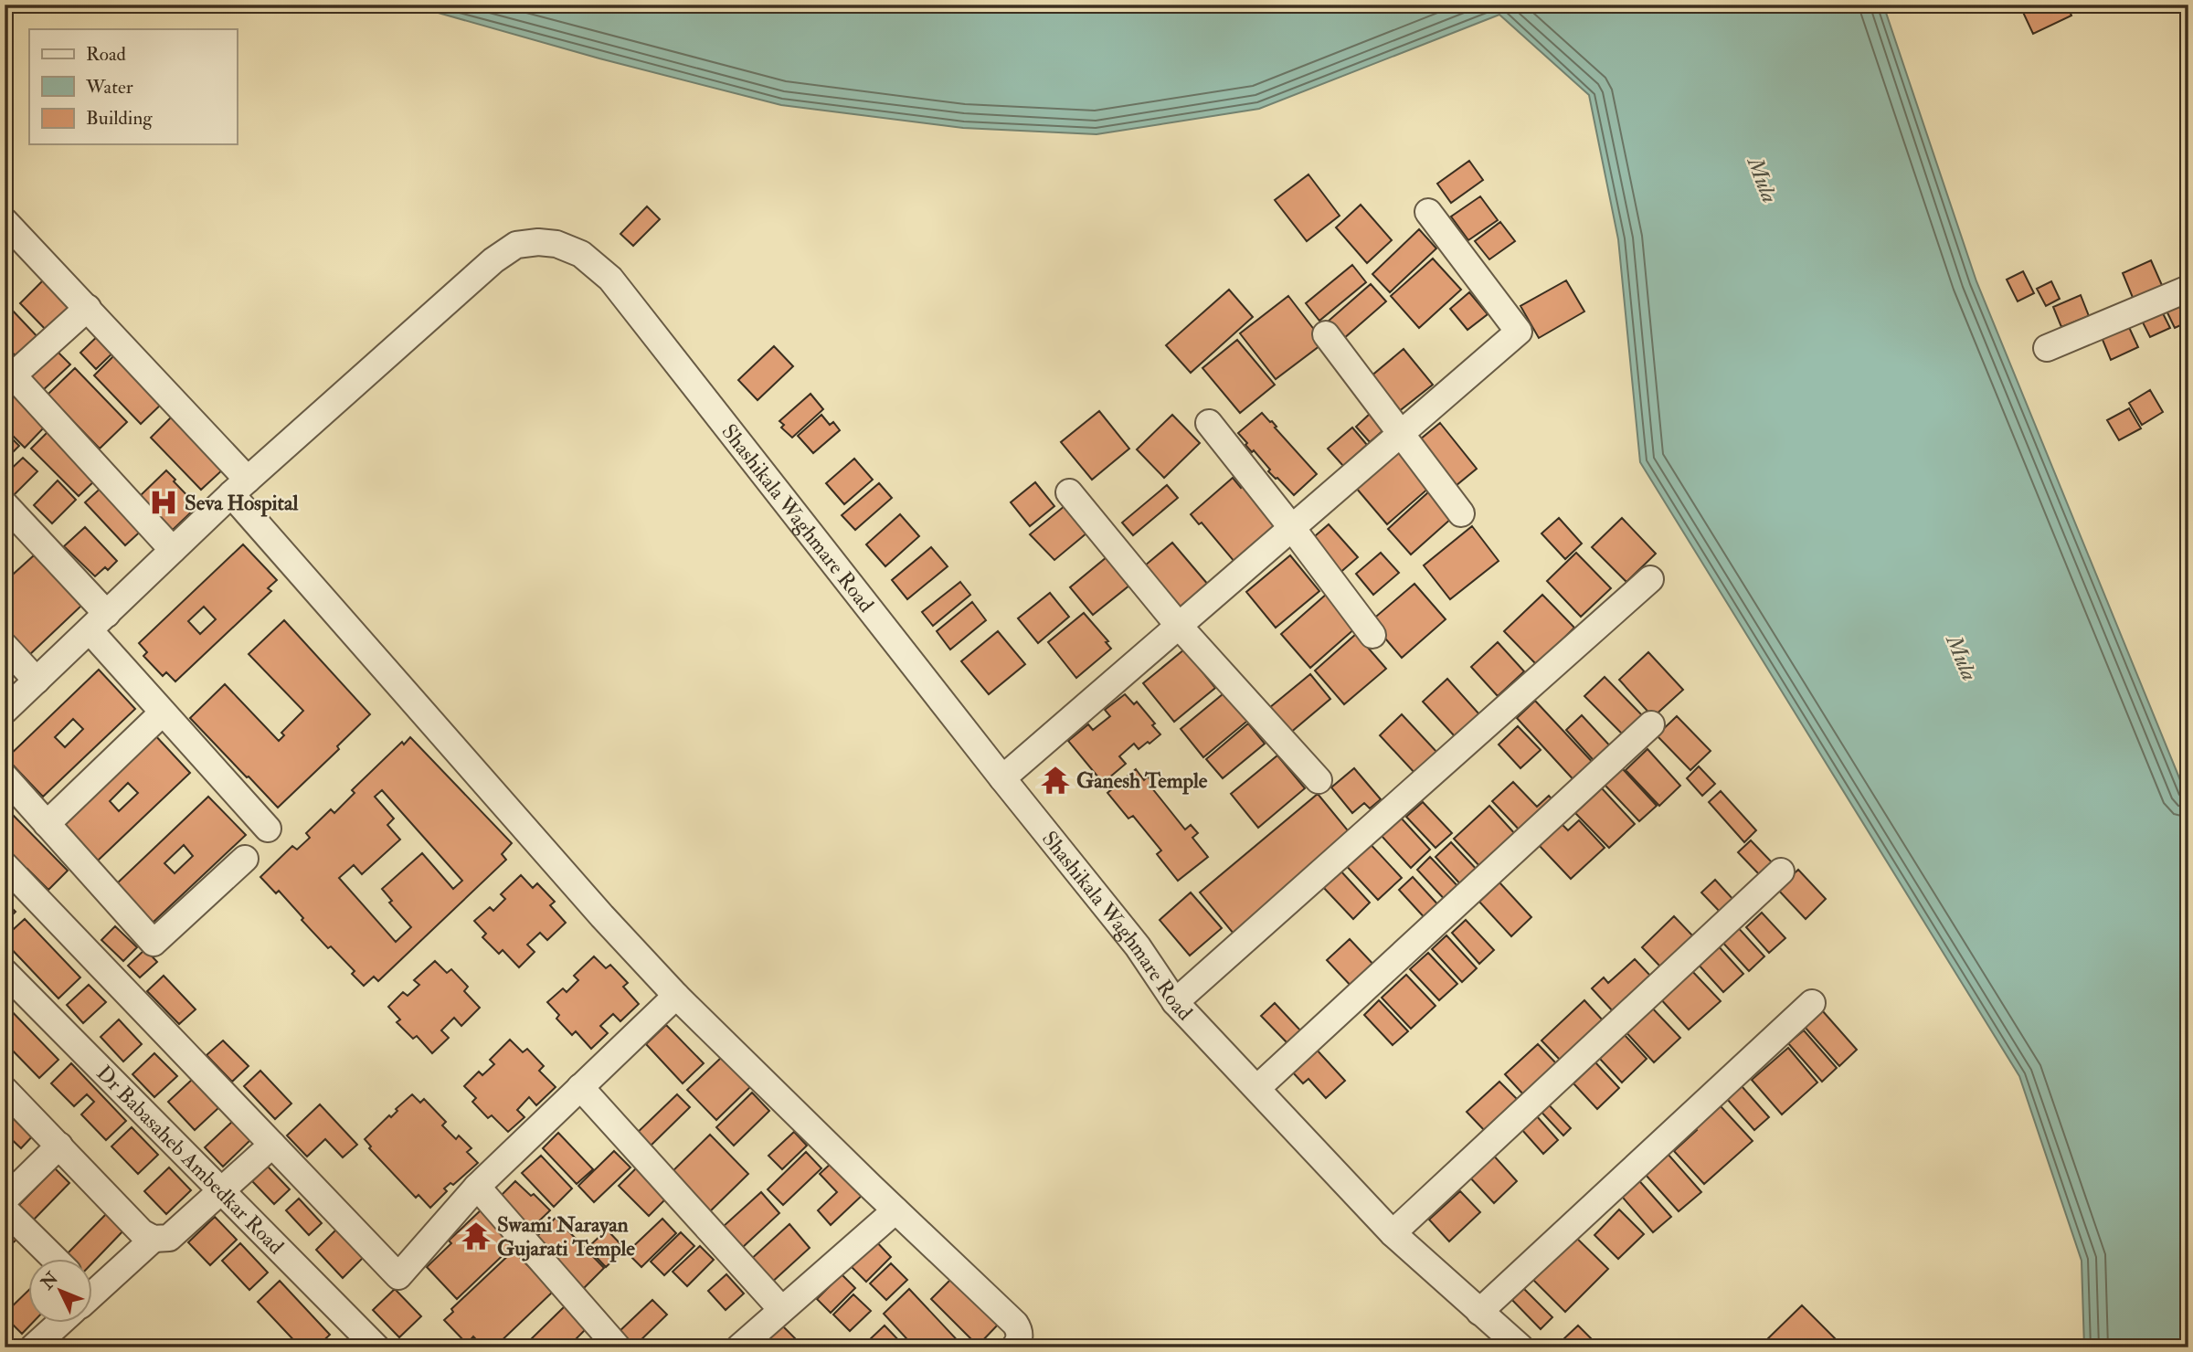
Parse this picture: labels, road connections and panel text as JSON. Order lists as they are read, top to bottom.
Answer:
{
  "streets": {
    "street": ["Shashikala Waghmare Road", "Dr Babasaheb Ambedkar Road"]
  },
  "water": ["Mula"],
  "places": {
    "hospital": ["Seva Hospital"],
    "temple": ["Ganesh Temple", "Swami Narayan Gujarati Temple"]
  },
  "legend": ["Road", "Water", "Building"],
  "north": "top left"
}
